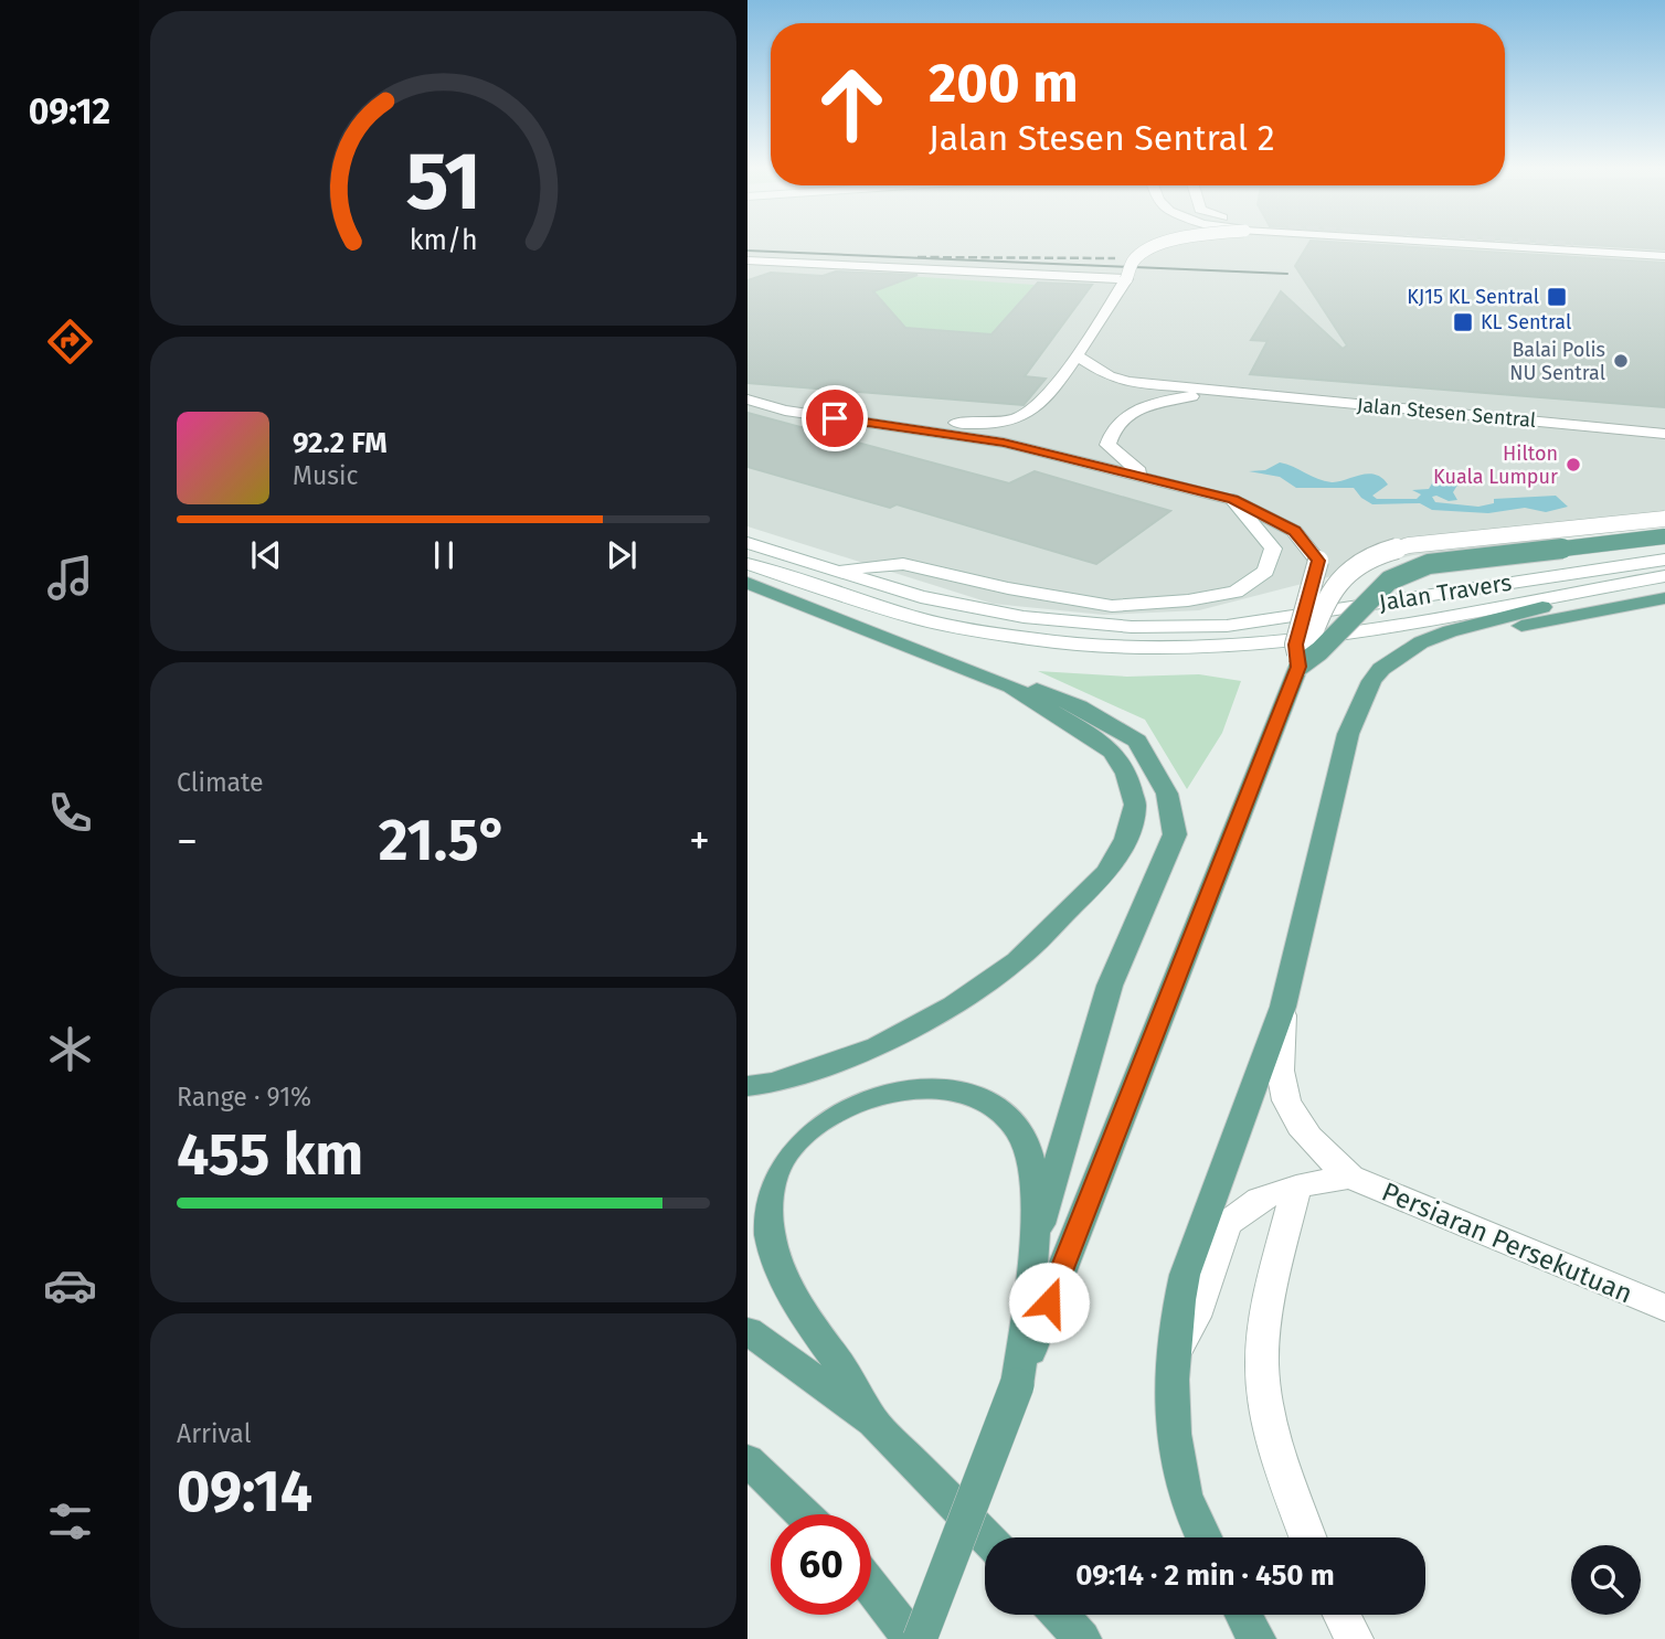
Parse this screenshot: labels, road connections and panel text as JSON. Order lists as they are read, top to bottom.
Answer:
{
  "streets": {
    "street": ["Jalan Stesen Sentral", "Jalan Travers", "Persiaran Persekutuan"]
  },
  "places": {
    "transit": ["KJ15 KL Sentral", "KL Sentral"],
    "other": ["Balai Polis NU Sentral", "Hilton Kuala Lumpur"]
  },
  "page": {
    "tabs": "09:12",
    "turn": ["200 m", "Jalan Stesen Sentral 2"],
    "song": ["92.2 FM", "Music"],
    "tile": [
      "Climate",
      ["Range · 91%", "455 km"],
      ["Arrival", "09:14"]
    ],
    "heat": ["−", "21.5°", "+"],
    "limit": "60",
    "trip": "09:14 · 2 min · 450 m",
    "gauge": ["51", "km/h"]
  }
}
